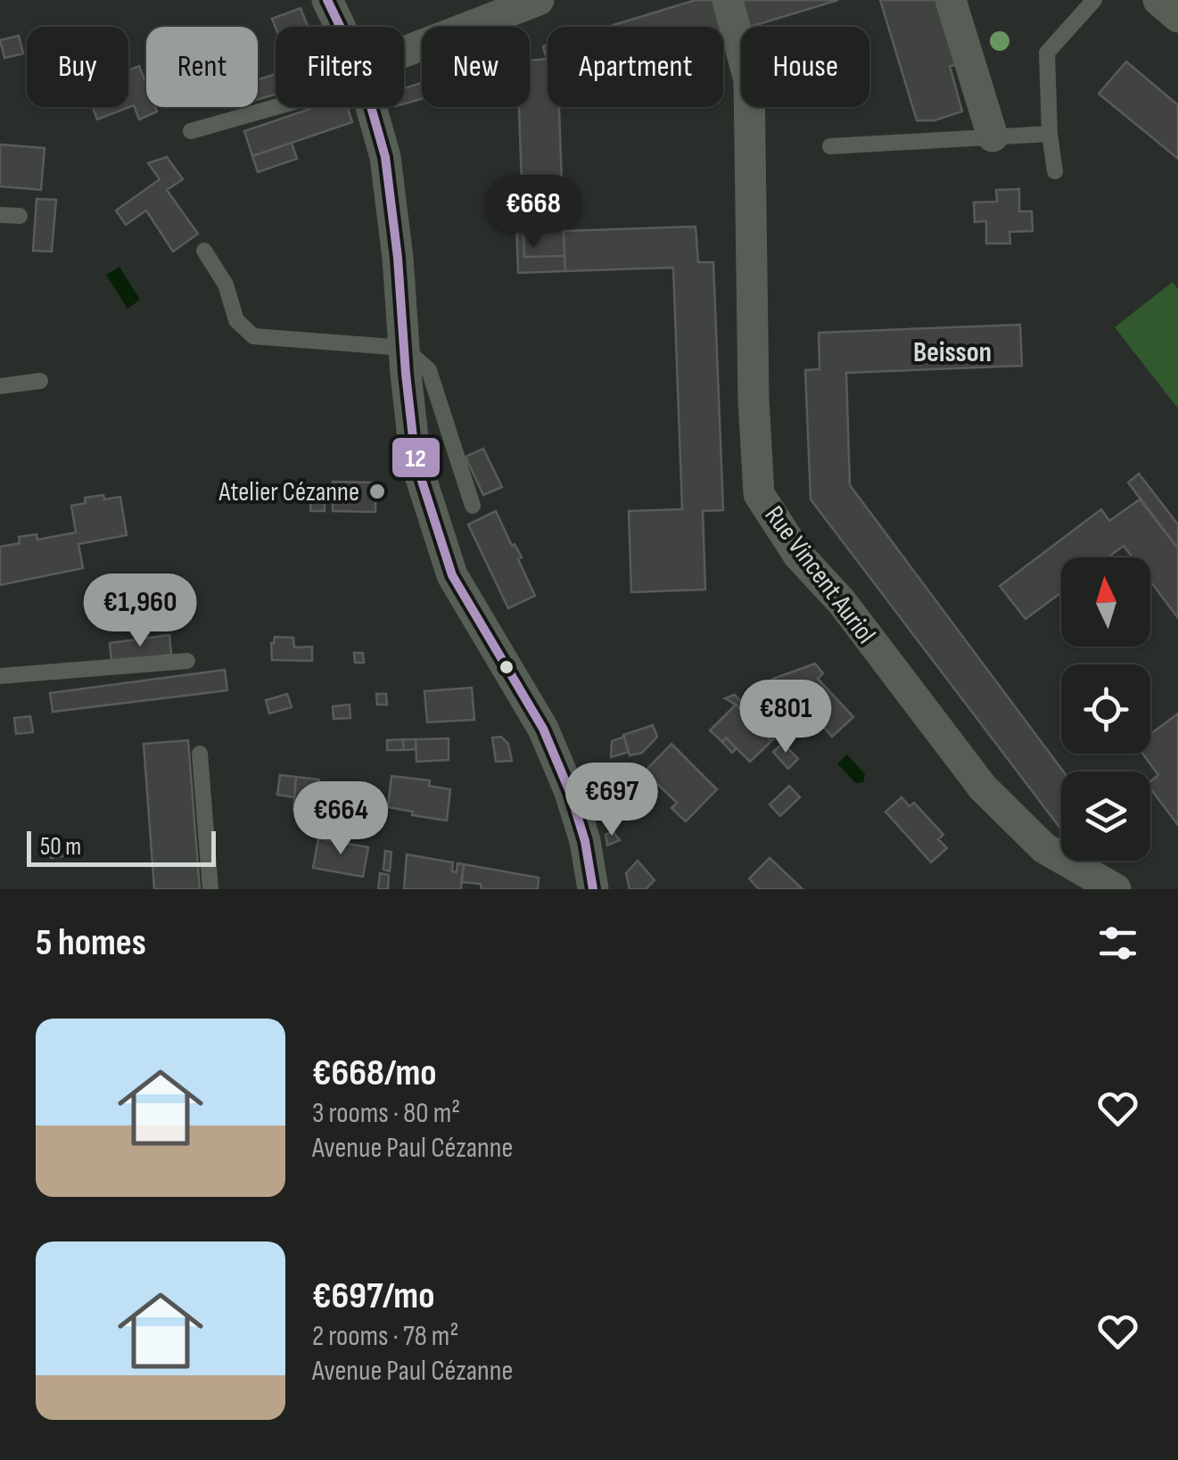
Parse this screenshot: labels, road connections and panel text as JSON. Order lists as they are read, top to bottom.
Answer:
{
  "streets": {
    "street": ["Rue Vincent Auriol"]
  },
  "districts": ["Beisson"],
  "places": ["Atelier Cézanne"],
  "lines": ["transit line 12"],
  "scale_bar": "50 m",
  "north": "top",
  "page": {
    "chip": [
      "Buy",
      "Rent",
      "Filters",
      "New",
      "Apartment",
      "House"
    ],
    "price": [
      "€668",
      "€1,960",
      "€801",
      "€697",
      "€664"
    ],
    "scale": "50 m",
    "heading": "5 homes",
    "list": [
      {
        "name": "€668/mo",
        "note": "3 rooms · 80 m² · Avenue Paul Cézanne"
      },
      {
        "name": "€697/mo",
        "note": "2 rooms · 78 m² · Avenue Paul Cézanne"
      }
    ]
  }
}
